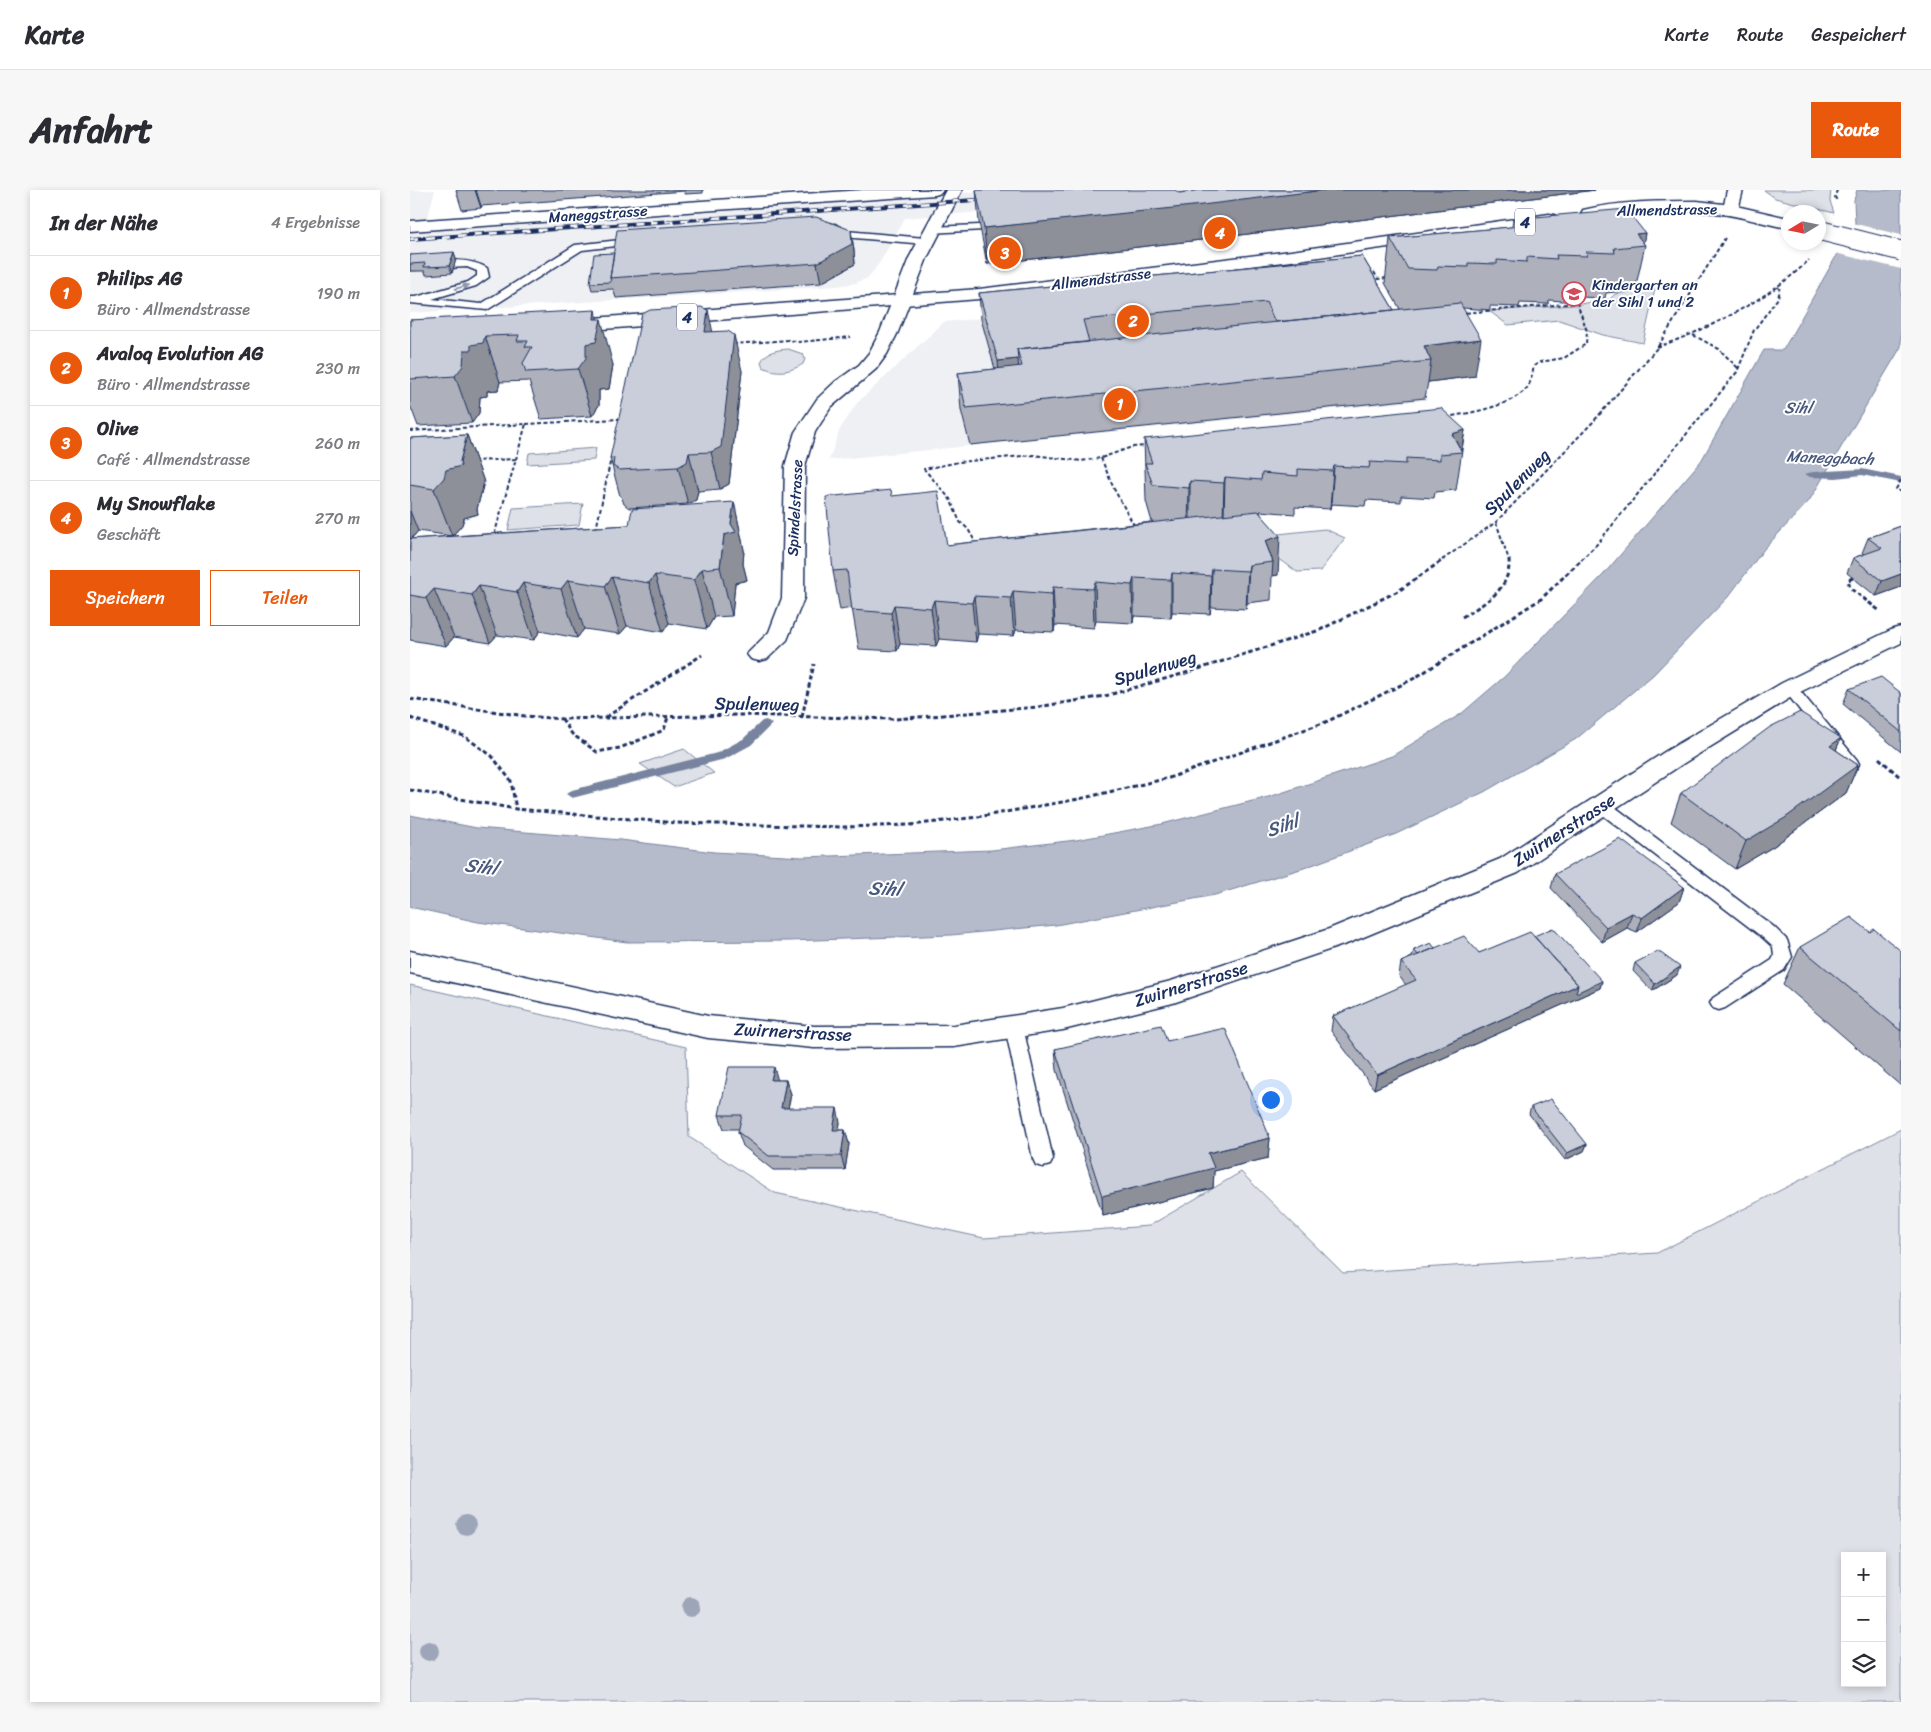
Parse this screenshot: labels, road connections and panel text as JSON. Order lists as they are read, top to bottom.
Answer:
{
  "streets": {
    "street": [
      "Allmendstrasse",
      "Maneggstrasse",
      "4",
      "Spindelstrasse",
      "Zwirnerstrasse"
    ],
    "path": ["Spulenweg"]
  },
  "crossings": [
    ["Allmendstrasse", "Spindelstrasse"]
  ],
  "water": ["Sihl", "Maneggbach"],
  "places": {
    "school or university": ["Kindergarten an der Sihl 1 und 2"]
  },
  "north": "left",
  "page": {
    "header": "Karte",
    "nav": ["Karte", "Route", "Gespeichert"],
    "title": "Anfahrt",
    "buttons": [
      "Route",
      ["Speichern", "Teilen"]
    ],
    "heading": ["In der Nähe", "4 Ergebnisse"],
    "pins": [
      "4",
      "3",
      "2",
      "1"
    ],
    "list": [
      {
        "mark": "1",
        "name": "Philips AG",
        "note": "Büro · Allmendstrasse",
        "value": "190 m"
      },
      {
        "mark": "2",
        "name": "Avaloq Evolution AG",
        "note": "Büro · Allmendstrasse",
        "value": "230 m"
      },
      {
        "mark": "3",
        "name": "Olive",
        "note": "Café · Allmendstrasse",
        "value": "260 m"
      },
      {
        "mark": "4",
        "name": "My Snowflake",
        "note": "Geschäft",
        "value": "270 m"
      }
    ],
    "map_buttons": ["+", "−"]
  }
}
